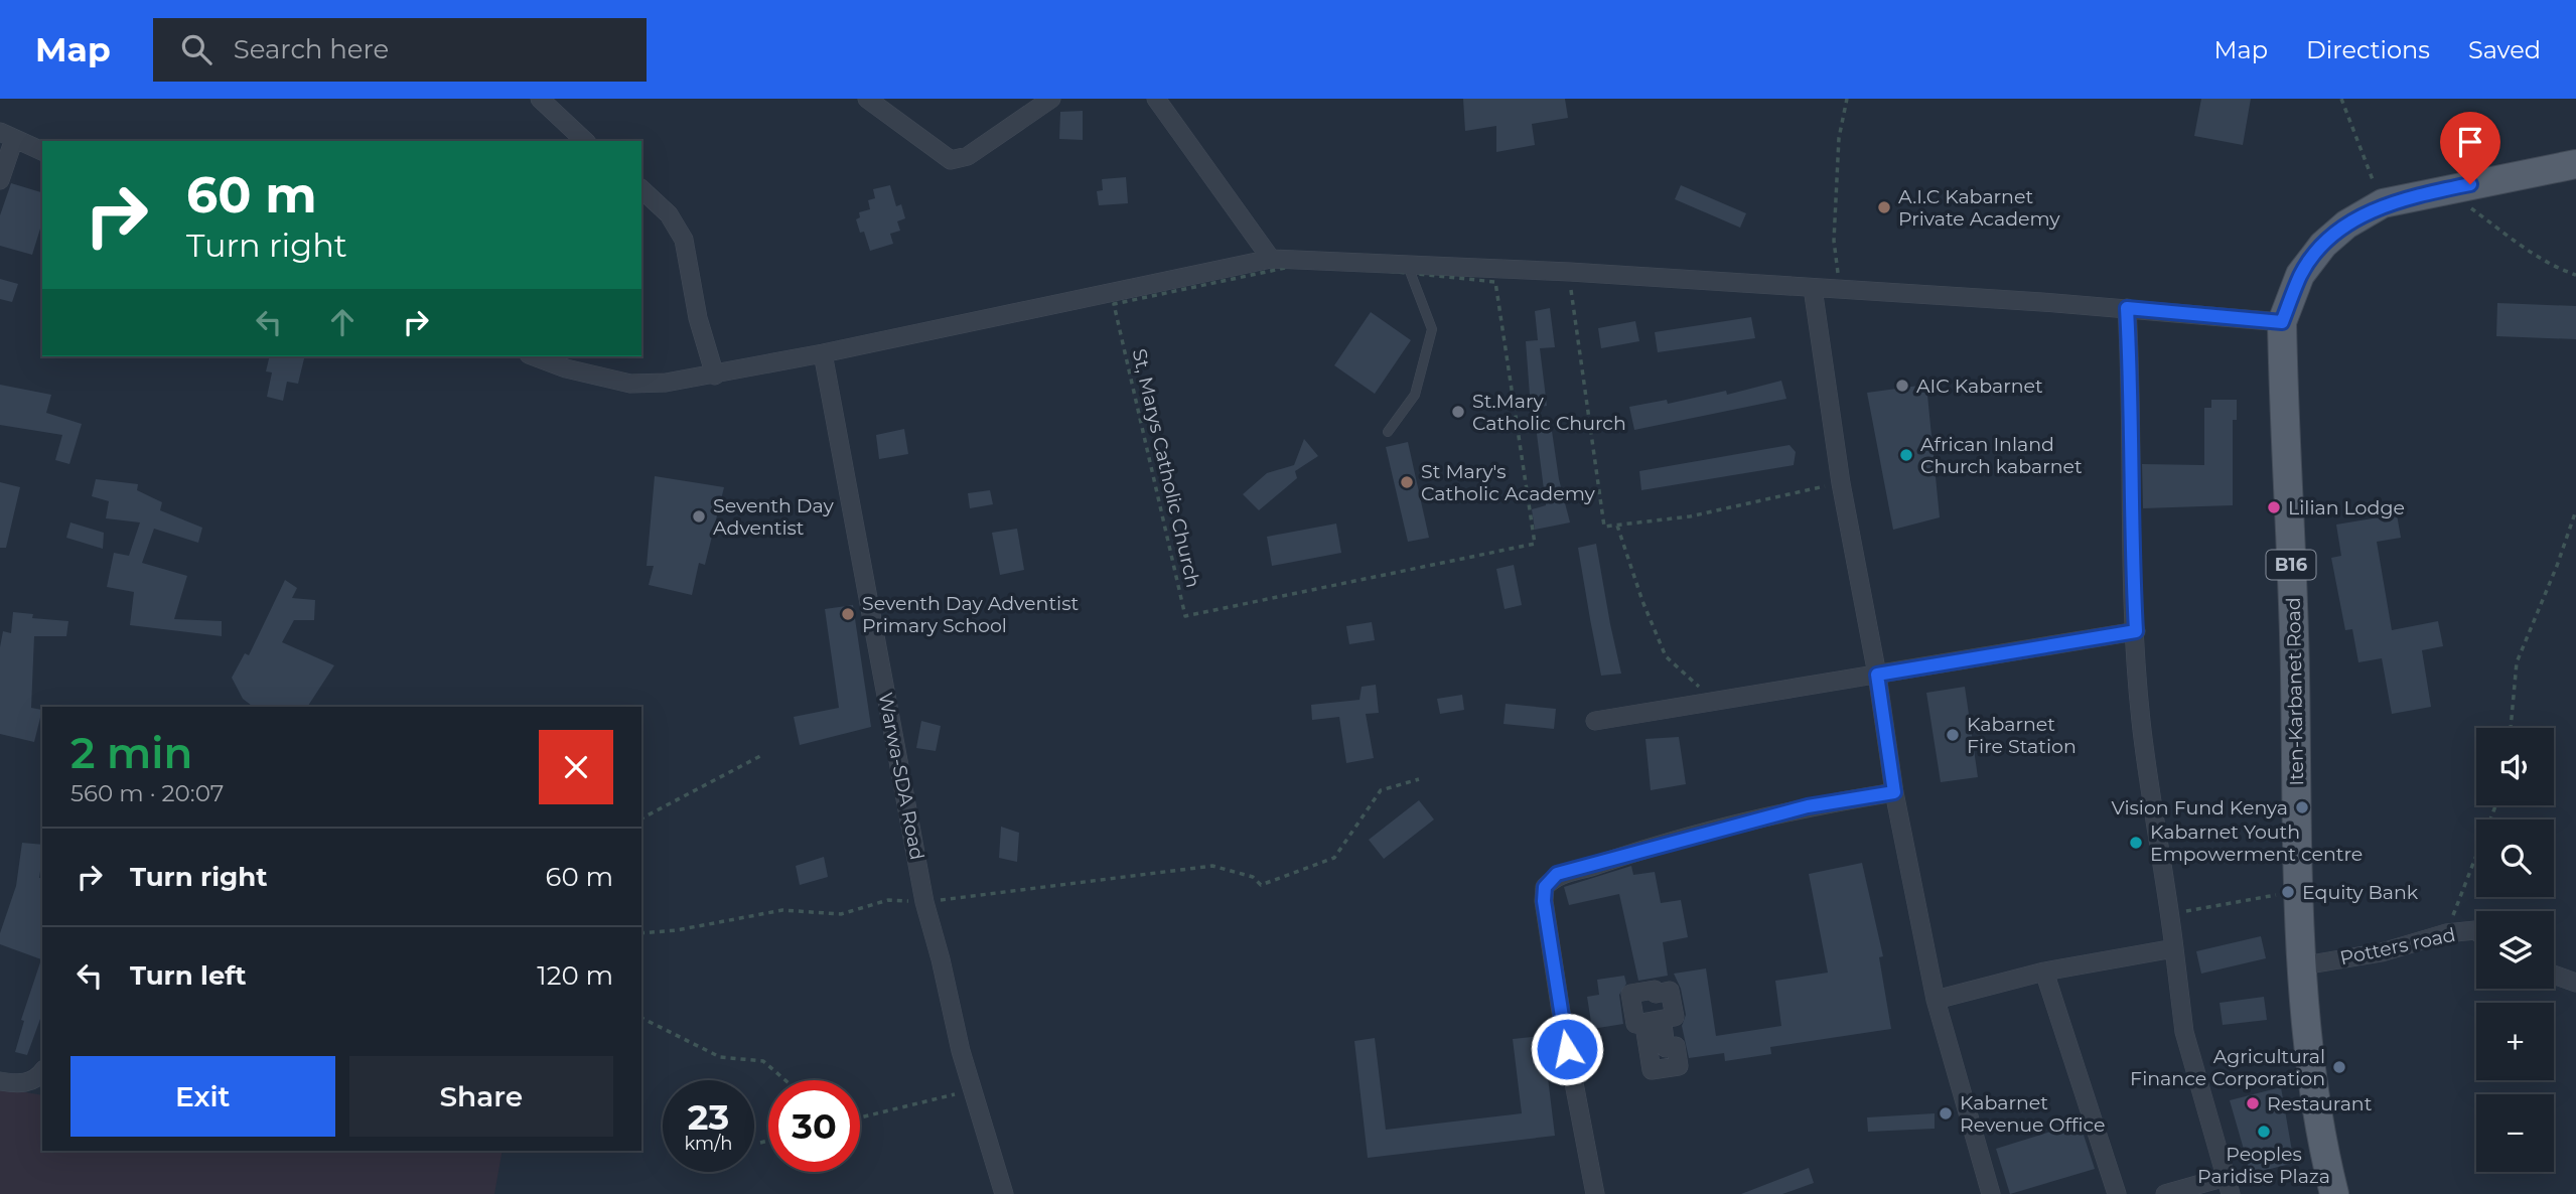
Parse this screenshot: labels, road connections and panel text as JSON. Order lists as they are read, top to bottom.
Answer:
{
  "streets": {
    "main road": ["B16", "Iten-Karbanet Road"],
    "street": ["Warwa-SDA Road", "Potters road"],
    "path": ["St, Marys Catholic Church"]
  },
  "crossings": [
    ["Iten-Karbanet Road", "Potters road"]
  ],
  "places": [
    "A.I.C Kabarnet Private Academy",
    "AIC Kabarnet",
    "St.Mary Catholic Church",
    "African Inland Church kabarnet",
    "St Mary's Catholic Academy",
    "Lilian Lodge",
    "Seventh Day Adventist",
    "Seventh Day Adventist Primary School",
    "Kabarnet Fire Station",
    "Vision Fund Kenya",
    "Kabarnet Youth Empowerment centre",
    "Equity Bank",
    "Agricultural Finance Corporation",
    "Restaurant",
    "Kabarnet Revenue Office",
    "Peoples Paridise Plaza"
  ],
  "page": {
    "header": "Map",
    "search": "Search here",
    "nav": ["Map", "Directions", "Saved"],
    "turn": ["60 m", "Turn right"],
    "heading": ["2 min", "560 m · 20:07"],
    "map_buttons": ["+", "−"],
    "list": [
      {
        "name": "Turn right",
        "value": "60 m"
      },
      {
        "name": "Turn left",
        "value": "120 m"
      }
    ],
    "buttons": ["Exit", "Share"],
    "speed": "23 km/h",
    "limit": "30"
  }
}
